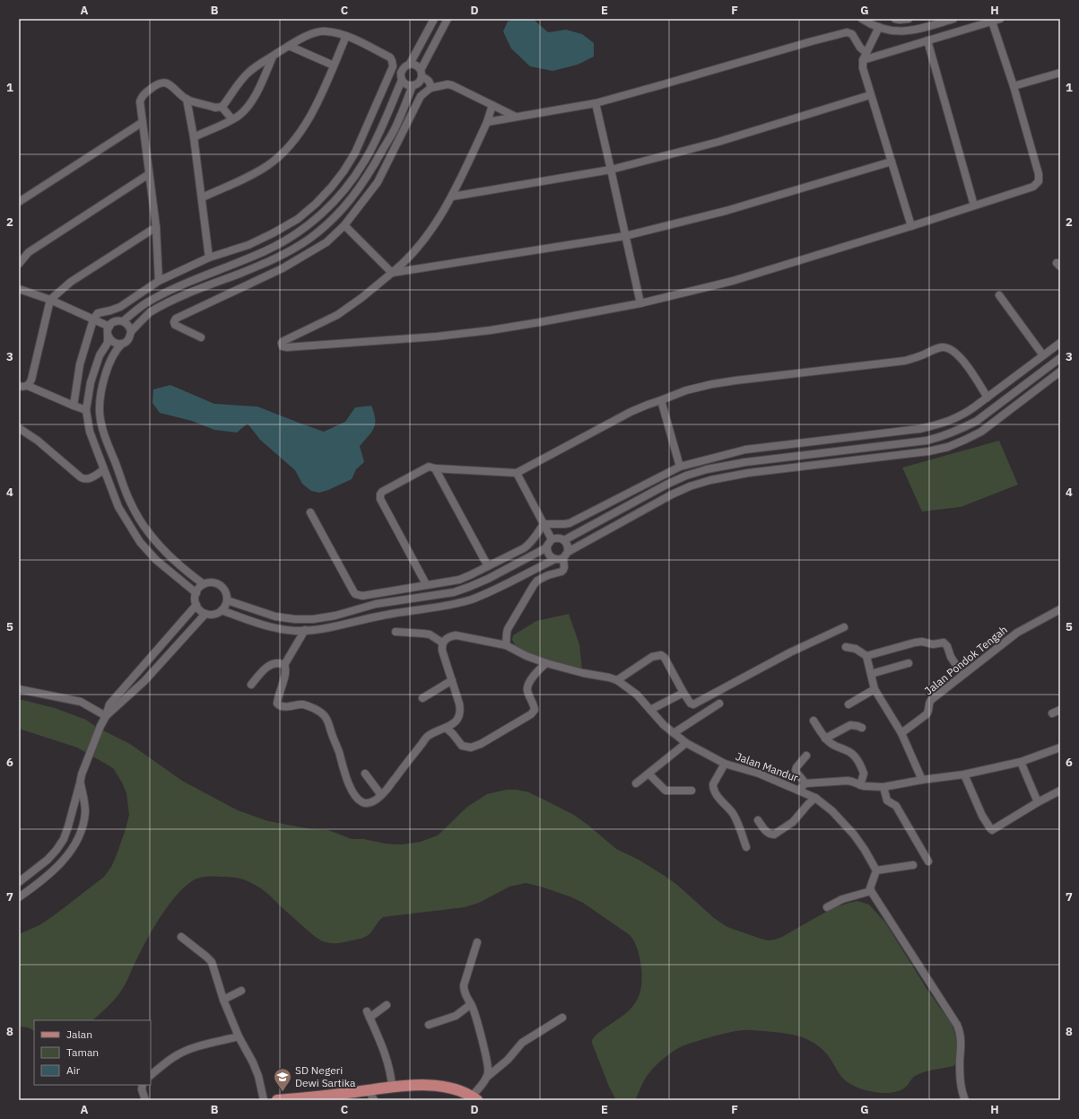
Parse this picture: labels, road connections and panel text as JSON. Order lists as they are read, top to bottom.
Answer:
{
  "streets": {
    "street": ["Jalan Pondok Tengah", "Jalan Mandur"]
  },
  "places": {
    "school or university": ["SD Negeri Dewi Sartika"]
  },
  "legend": ["Jalan", "Taman", "Air"],
  "grid": {
    "columns": [
      "A",
      "B",
      "C",
      "D",
      "E",
      "F",
      "G",
      "H"
    ],
    "rows": [
      "1",
      "2",
      "3",
      "4",
      "5",
      "6",
      "7",
      "8"
    ]
  }
}
